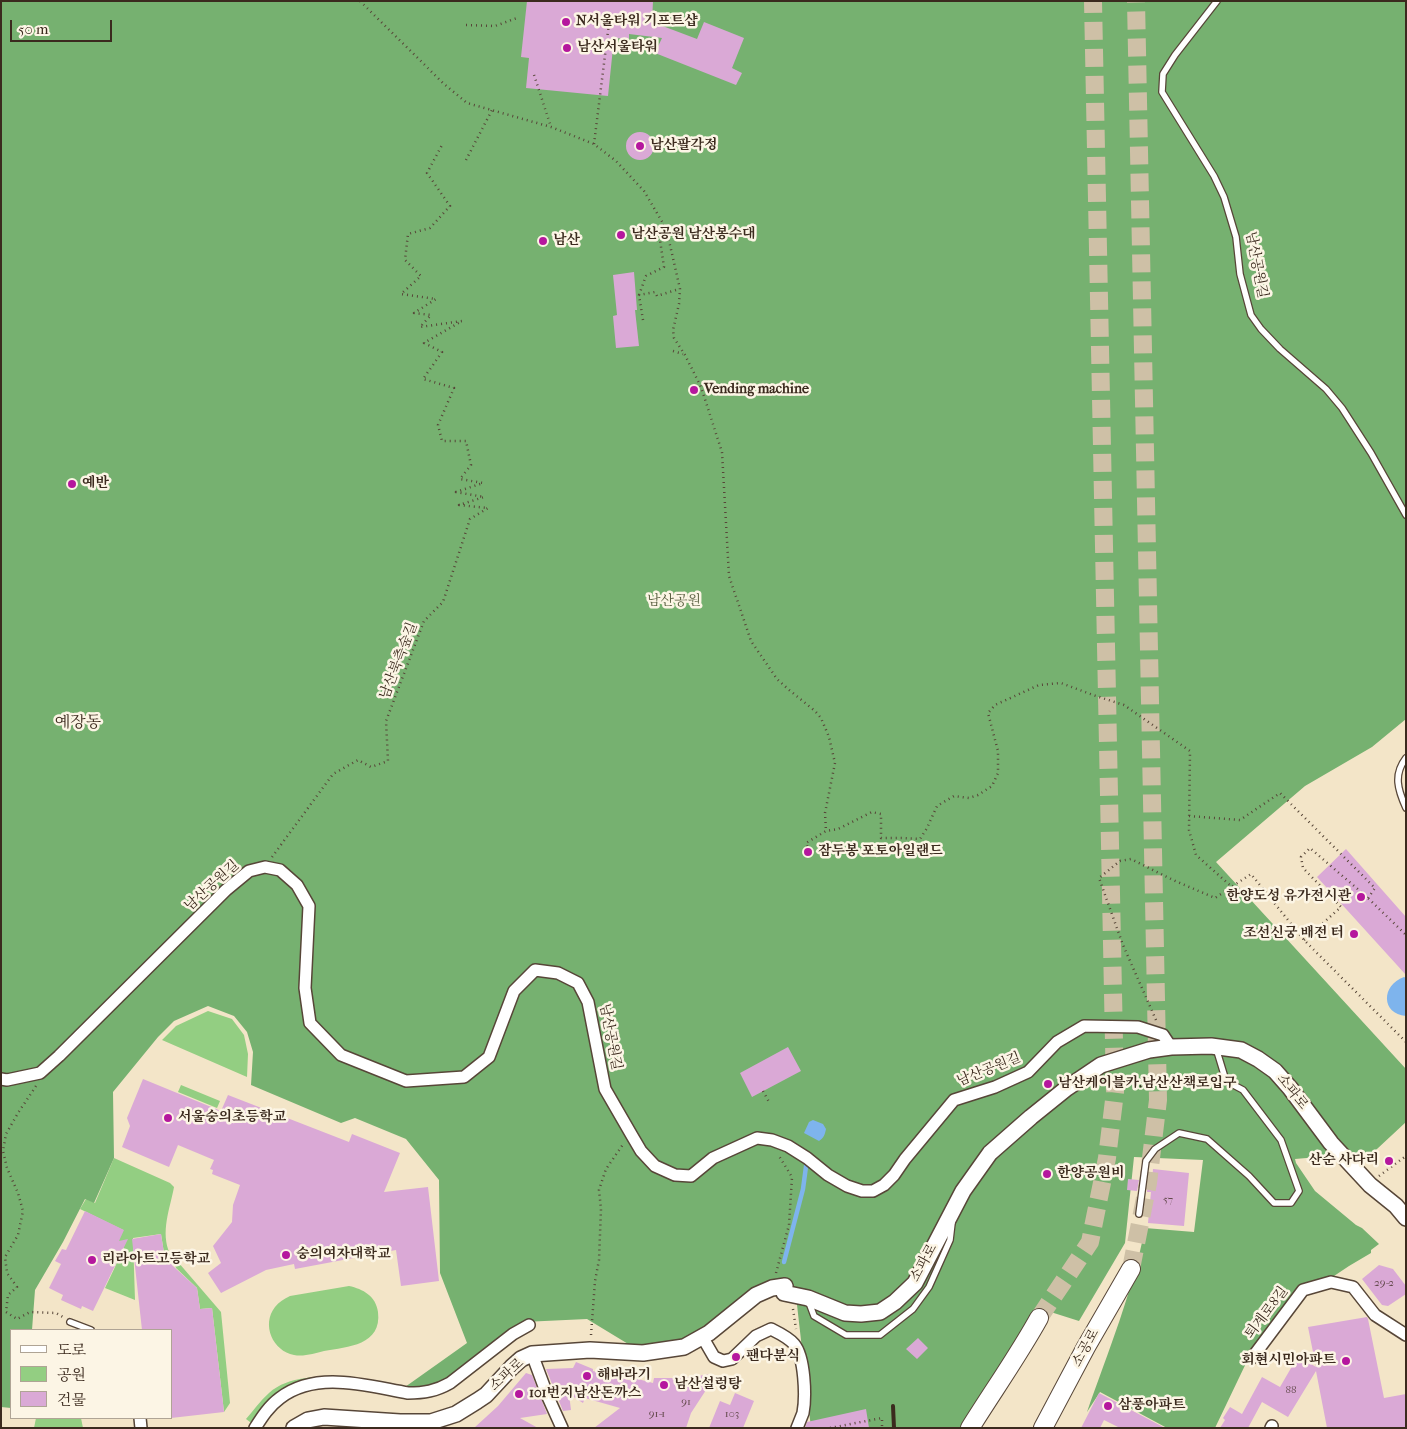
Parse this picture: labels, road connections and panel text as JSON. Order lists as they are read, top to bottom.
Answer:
{
  "streets": {
    "main road": ["소공로"],
    "street": ["남산공원길", "소파로", "퇴계로8길"],
    "path": ["남산북측숲길"]
  },
  "crossings": [
    ["남산공원길", "남산북측숲길"],
    ["남산공원길", "소파로"]
  ],
  "districts": ["예장동"],
  "parks": ["남산공원"],
  "places": [
    "N서울타워 기프트샵",
    "남산서울타워",
    "남산팔각정",
    "남산공원 남산봉수대",
    "남산",
    "Vending machine",
    "예반",
    "잠두봉 포토아일랜드",
    "한양도성 유가전시관",
    "조선신궁 배전 터",
    "남산케이블카.남산산책로입구",
    "서울숭의초등학교",
    "산순 사다리",
    "한양공원비",
    "숭의여자대학교",
    "리라아트고등학교",
    "팬다분식",
    "회현시민아파트",
    "해바라기",
    "남산설렁탕",
    "101번지남산돈까스",
    "삼풍아파트"
  ],
  "house_numbers": [
    "57",
    "29-2",
    "88",
    "91",
    "91-1",
    "103"
  ],
  "legend": ["도로", "공원", "건물"],
  "scale_bar": "50 m"
}
